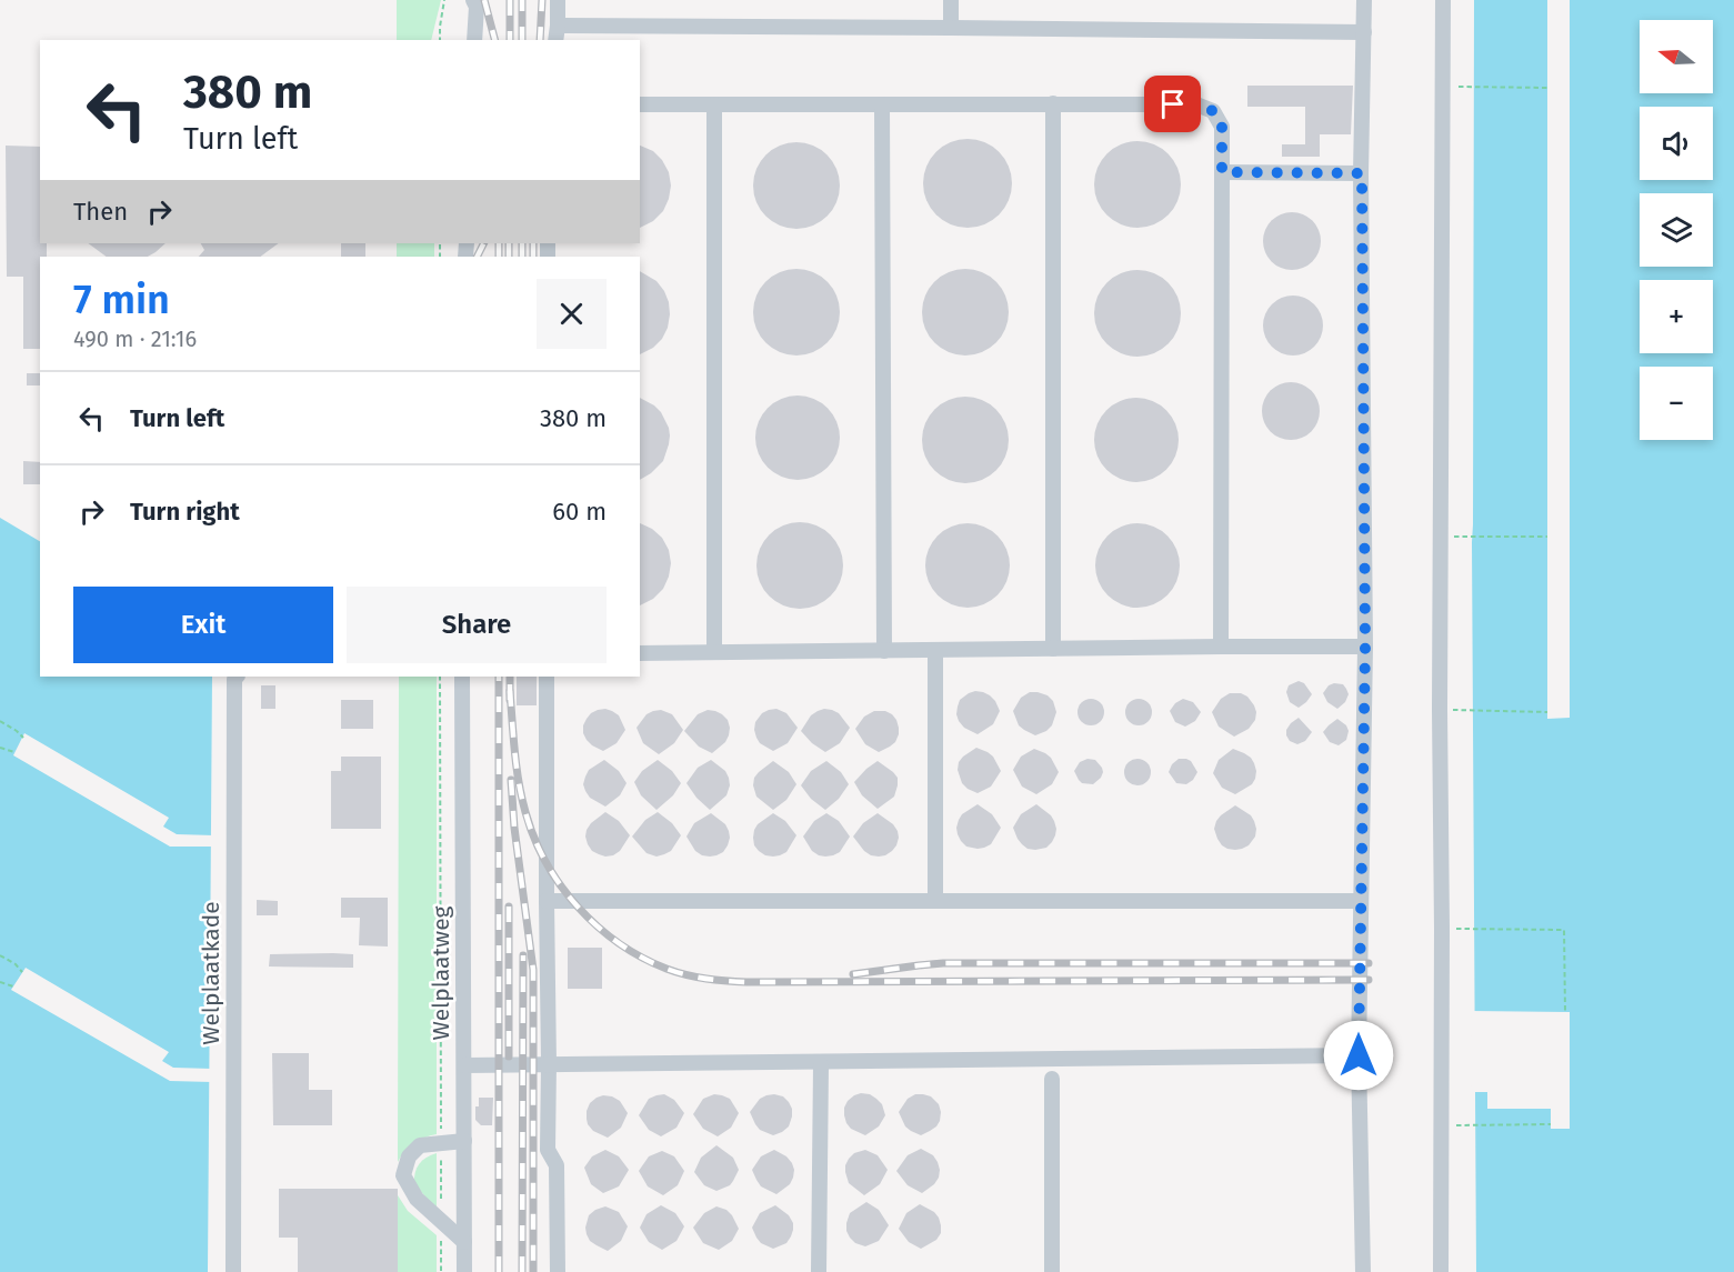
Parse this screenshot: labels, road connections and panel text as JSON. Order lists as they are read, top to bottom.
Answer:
{
  "streets": {
    "street": ["Welplaatkade", "Welplaatweg"]
  },
  "north": "left",
  "page": {
    "map_buttons": ["+", "−"],
    "turn": ["380 m", "Turn left"],
    "then": "Then",
    "heading": ["7 min", "490 m · 21:16"],
    "list": [
      {
        "name": "Turn left",
        "value": "380 m"
      },
      {
        "name": "Turn right",
        "value": "60 m"
      }
    ],
    "buttons": ["Exit", "Share"]
  }
}
